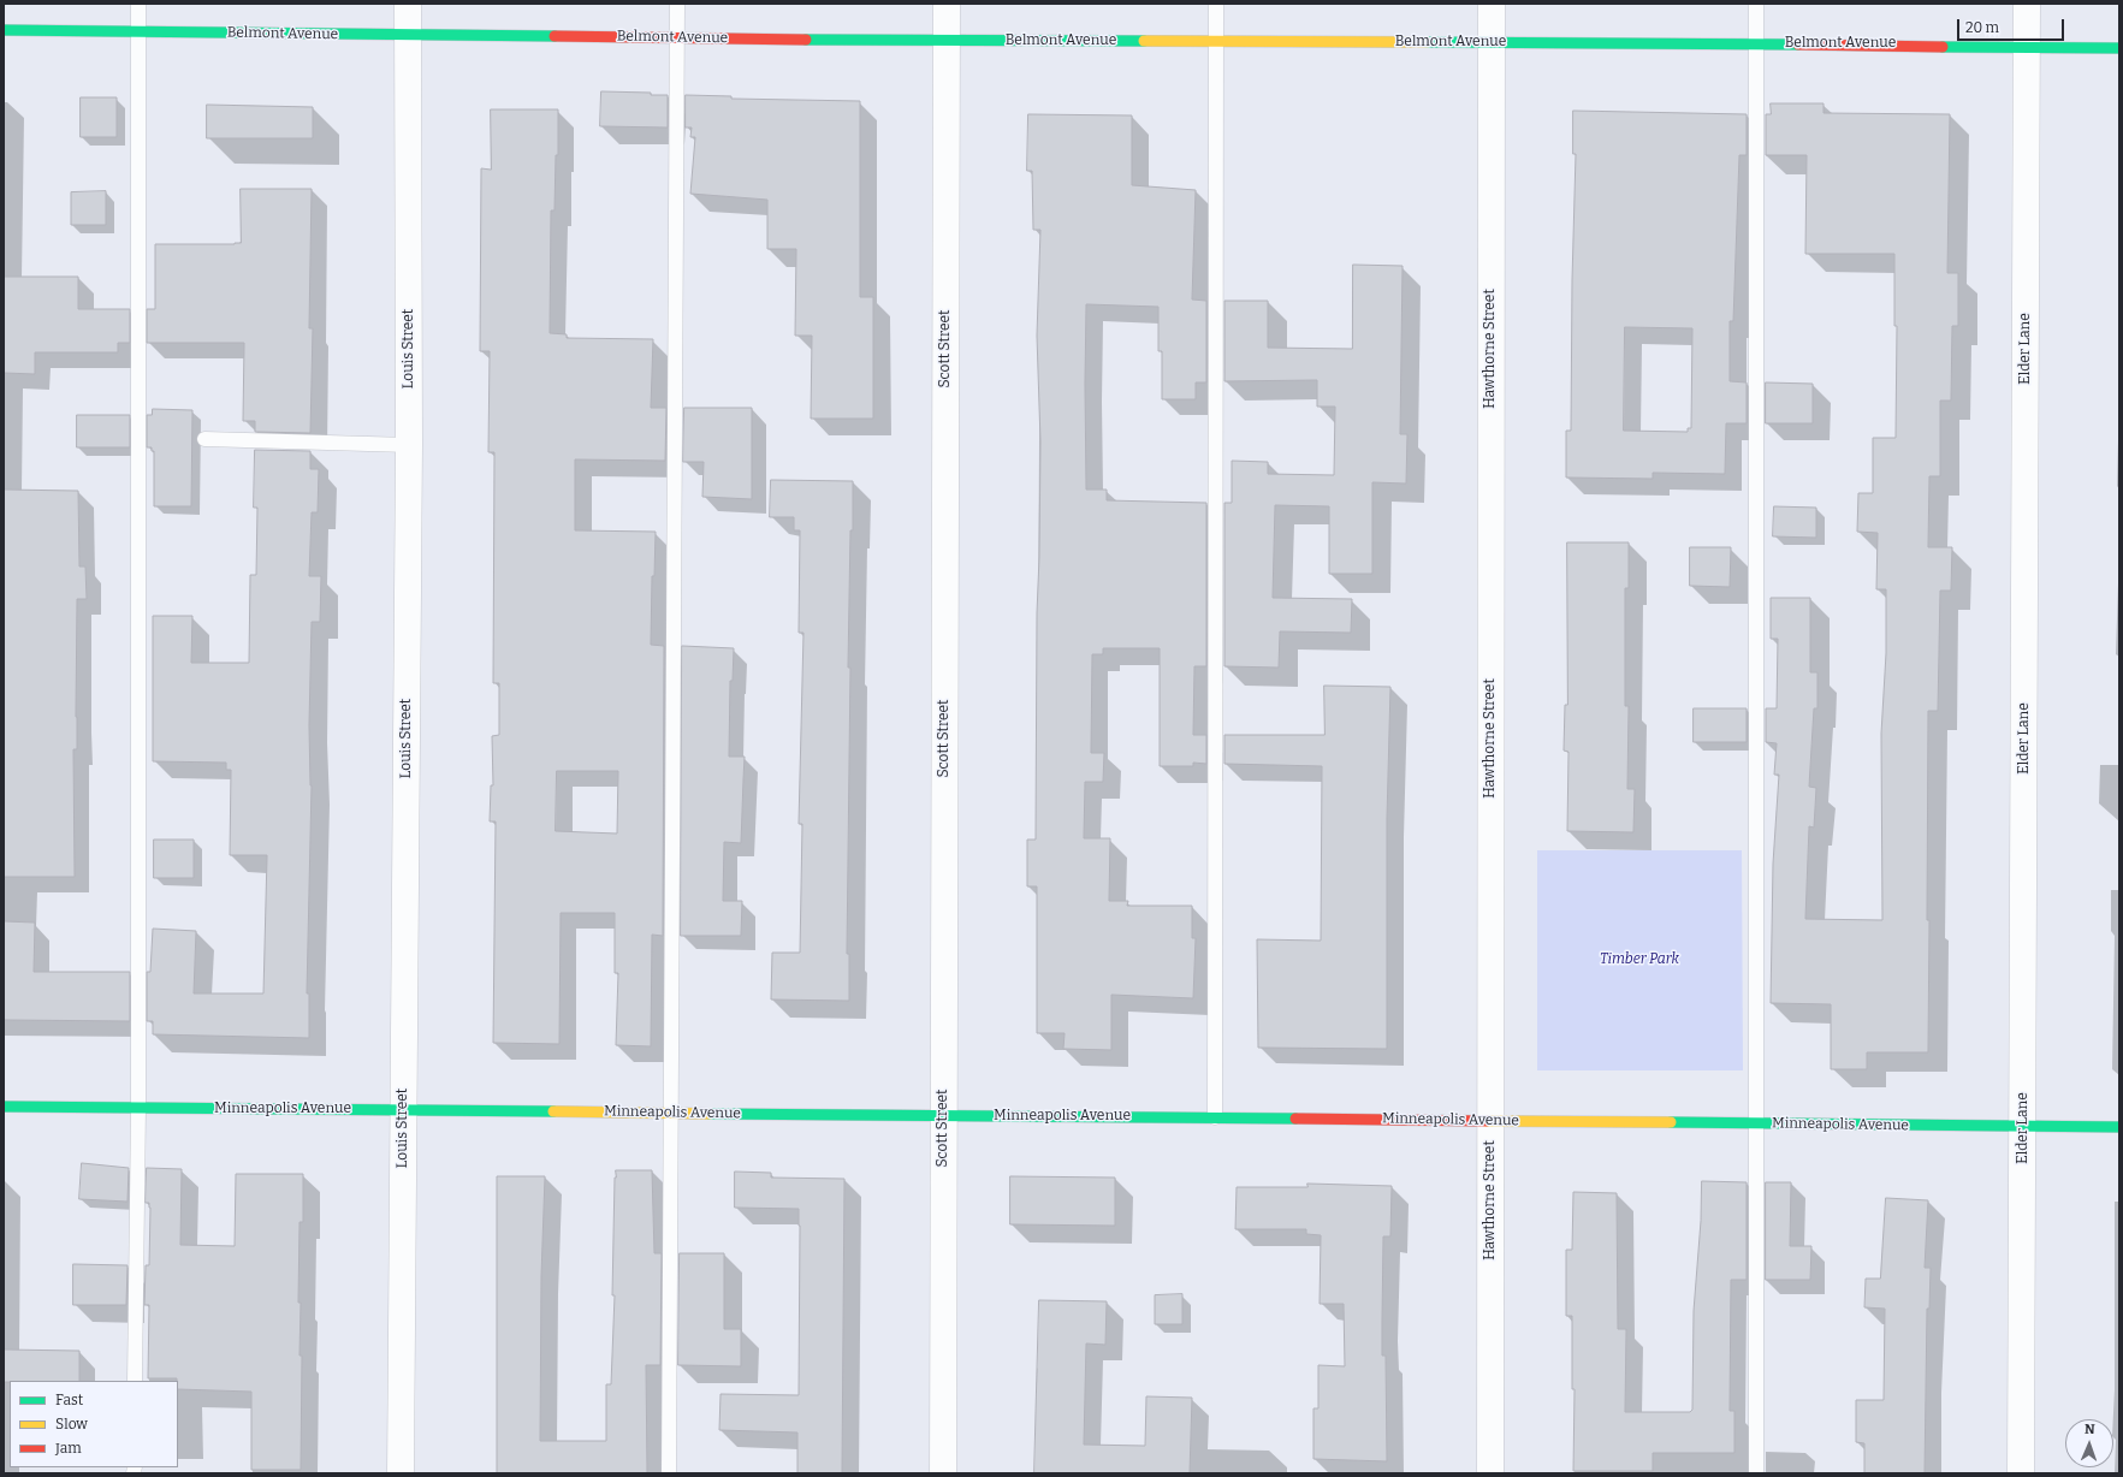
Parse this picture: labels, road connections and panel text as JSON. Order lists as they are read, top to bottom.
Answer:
{
  "streets": {
    "street": [
      "Belmont Avenue",
      "Louis Street",
      "Scott Street",
      "Hawthorne Street",
      "Elder Lane",
      "Minneapolis Avenue"
    ]
  },
  "crossings": [
    ["Belmont Avenue", "Louis Street"],
    ["Belmont Avenue", "Scott Street"],
    ["Belmont Avenue", "Hawthorne Street"],
    ["Belmont Avenue", "Elder Lane"],
    ["Louis Street", "Minneapolis Avenue"],
    ["Scott Street", "Minneapolis Avenue"],
    ["Hawthorne Street", "Minneapolis Avenue"],
    ["Elder Lane", "Minneapolis Avenue"]
  ],
  "parks": ["Timber Park"],
  "legend": ["Fast", "Slow", "Jam"],
  "scale_bar": "20 m",
  "north": "top"
}
